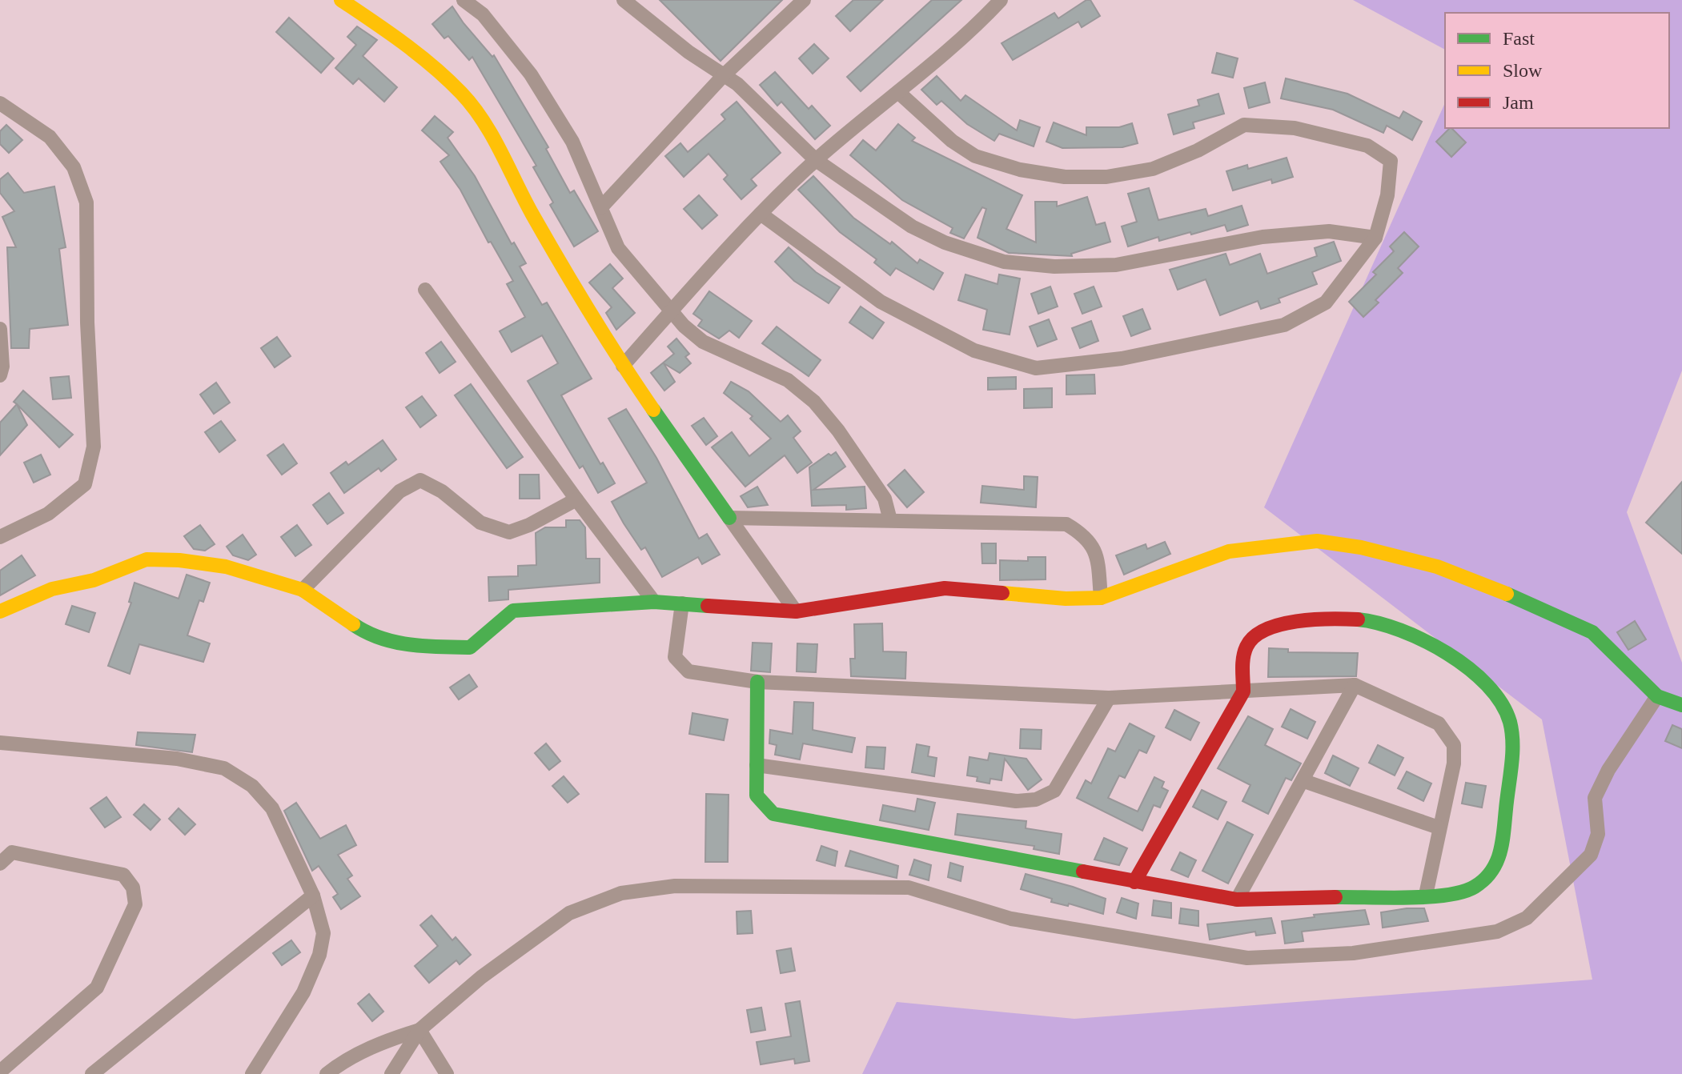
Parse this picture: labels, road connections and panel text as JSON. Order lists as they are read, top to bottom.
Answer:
{
  "legend": ["Fast", "Slow", "Jam"]
}
